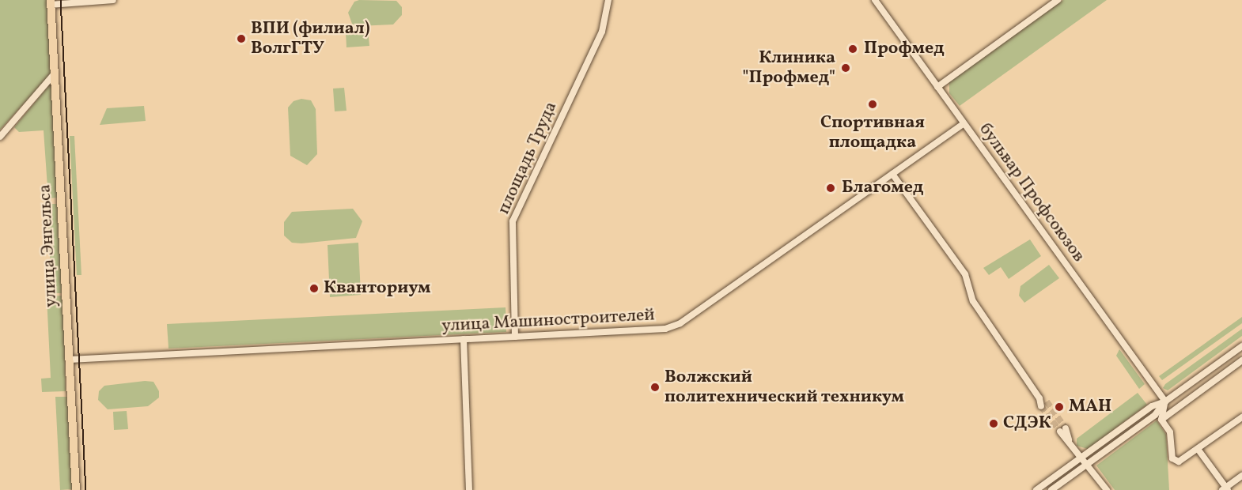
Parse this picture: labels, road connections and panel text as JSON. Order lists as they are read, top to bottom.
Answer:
{
  "streets": {
    "main road": ["улица Энгельса"],
    "street": ["площадь Труда", "бульвар Профсоюзов", "улица Машиностроителей"]
  },
  "crossings": [
    ["площадь Труда", "улица Машиностроителей"],
    ["бульвар Профсоюзов", "улица Машиностроителей"],
    ["улица Энгельса", "улица Машиностроителей"]
  ],
  "places": [
    "ВПИ (филиал) ВолгГТУ",
    "Профмед",
    "Клиника \"Профмед\"",
    "Спортивная площадка",
    "Благомед",
    "Кванториум",
    "Волжский политехнический техникум",
    "МАН",
    "СДЭК"
  ]
}
